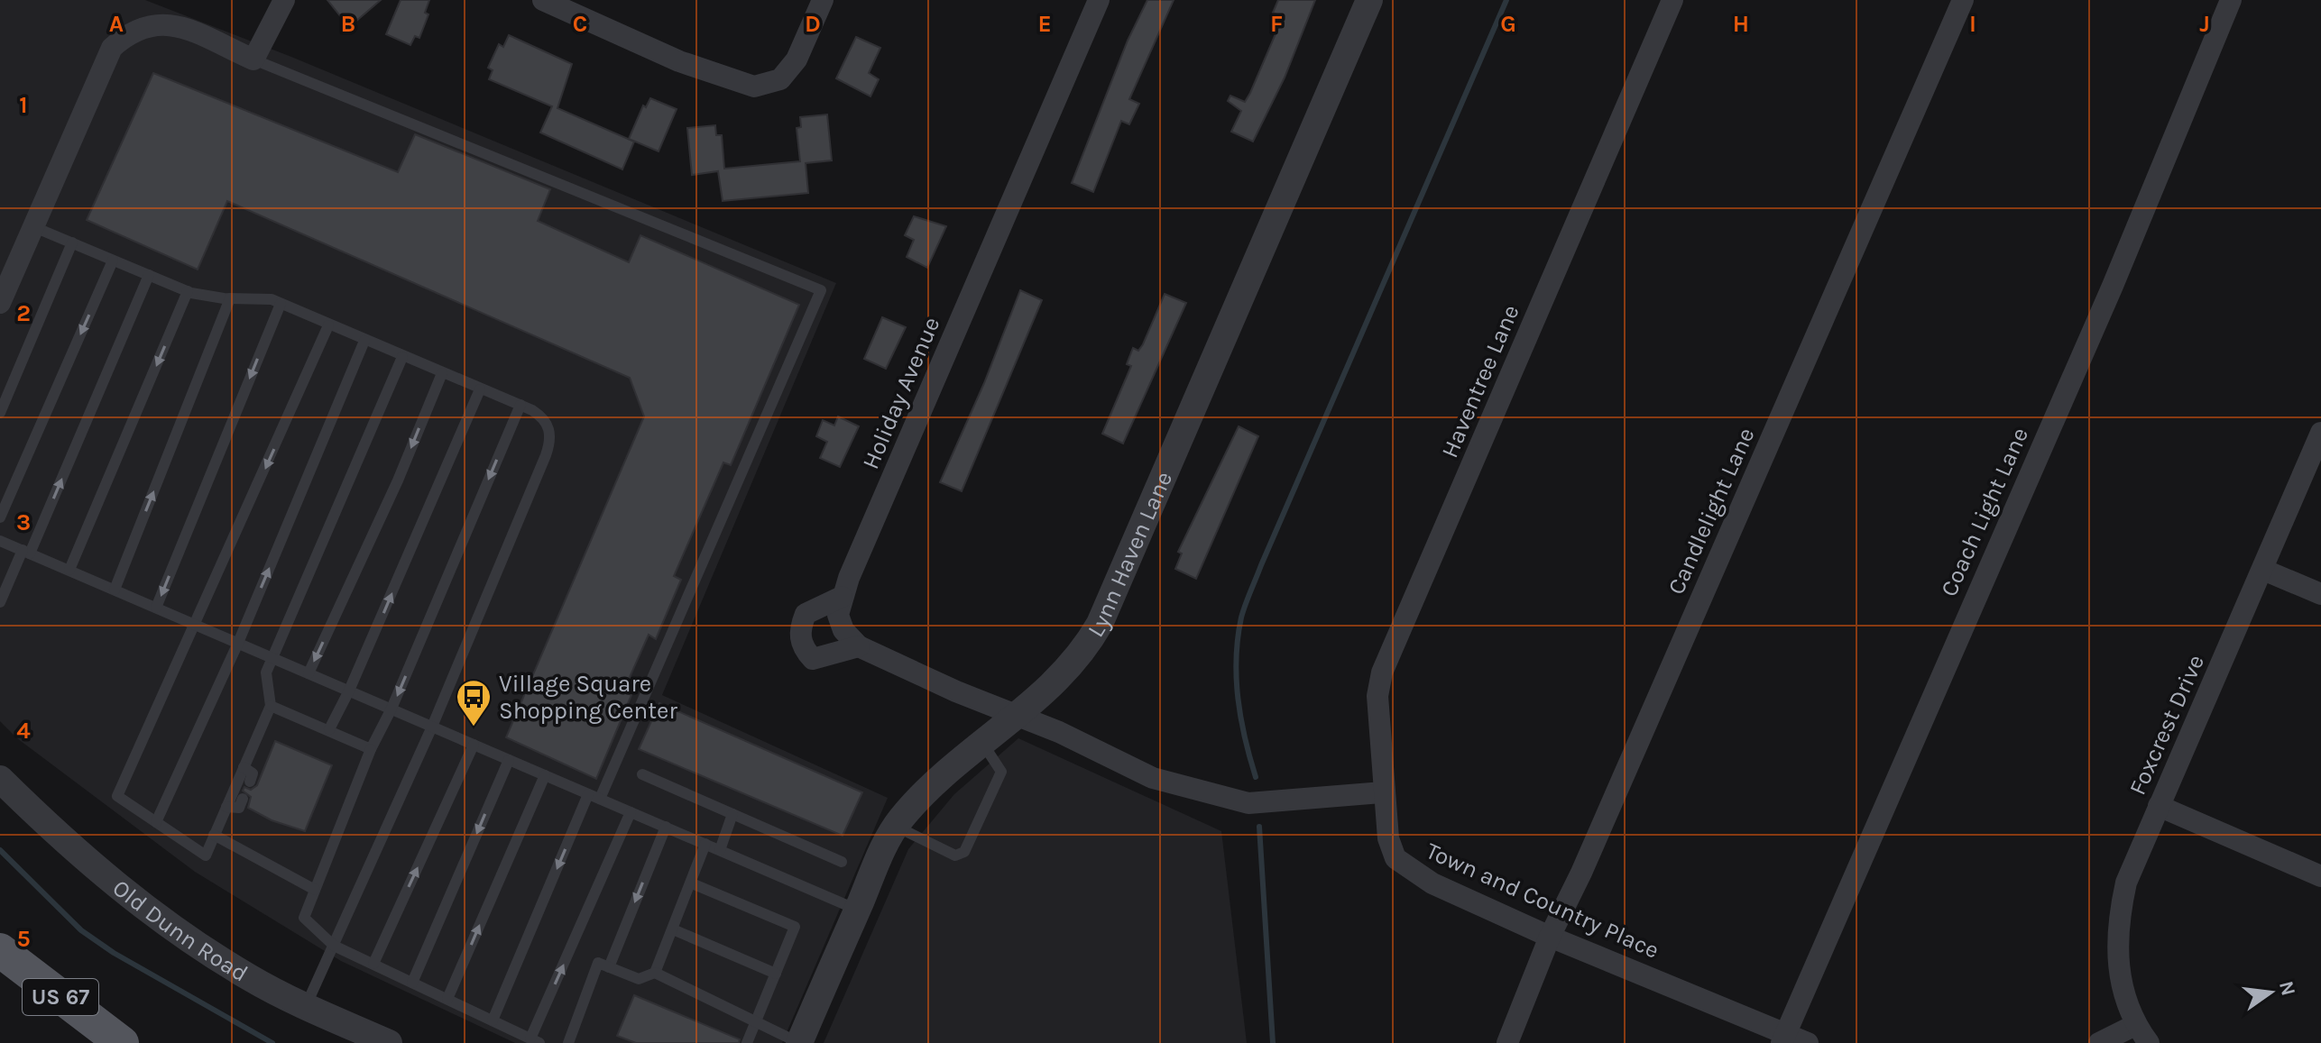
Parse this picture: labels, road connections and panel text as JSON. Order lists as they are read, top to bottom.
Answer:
{
  "streets": {
    "main road": ["US 67"],
    "street": [
      "Haventree Lane",
      "Holiday Avenue",
      "Candlelight Lane",
      "Coach Light Lane",
      "Lynn Haven Lane",
      "Foxcrest Drive",
      "Town and Country Place",
      "Old Dunn Road"
    ]
  },
  "crossings": [
    ["Haventree Lane", "Town and Country Place"],
    ["Candlelight Lane", "Town and Country Place"],
    ["Coach Light Lane", "Town and Country Place"]
  ],
  "places": {
    "bus stop": ["Village Square Shopping Center"]
  },
  "north": "right",
  "grid": {
    "columns": [
      "A",
      "B",
      "C",
      "D",
      "E",
      "F",
      "G",
      "H",
      "I",
      "J"
    ],
    "rows": [
      "1",
      "2",
      "3",
      "4",
      "5"
    ]
  }
}
